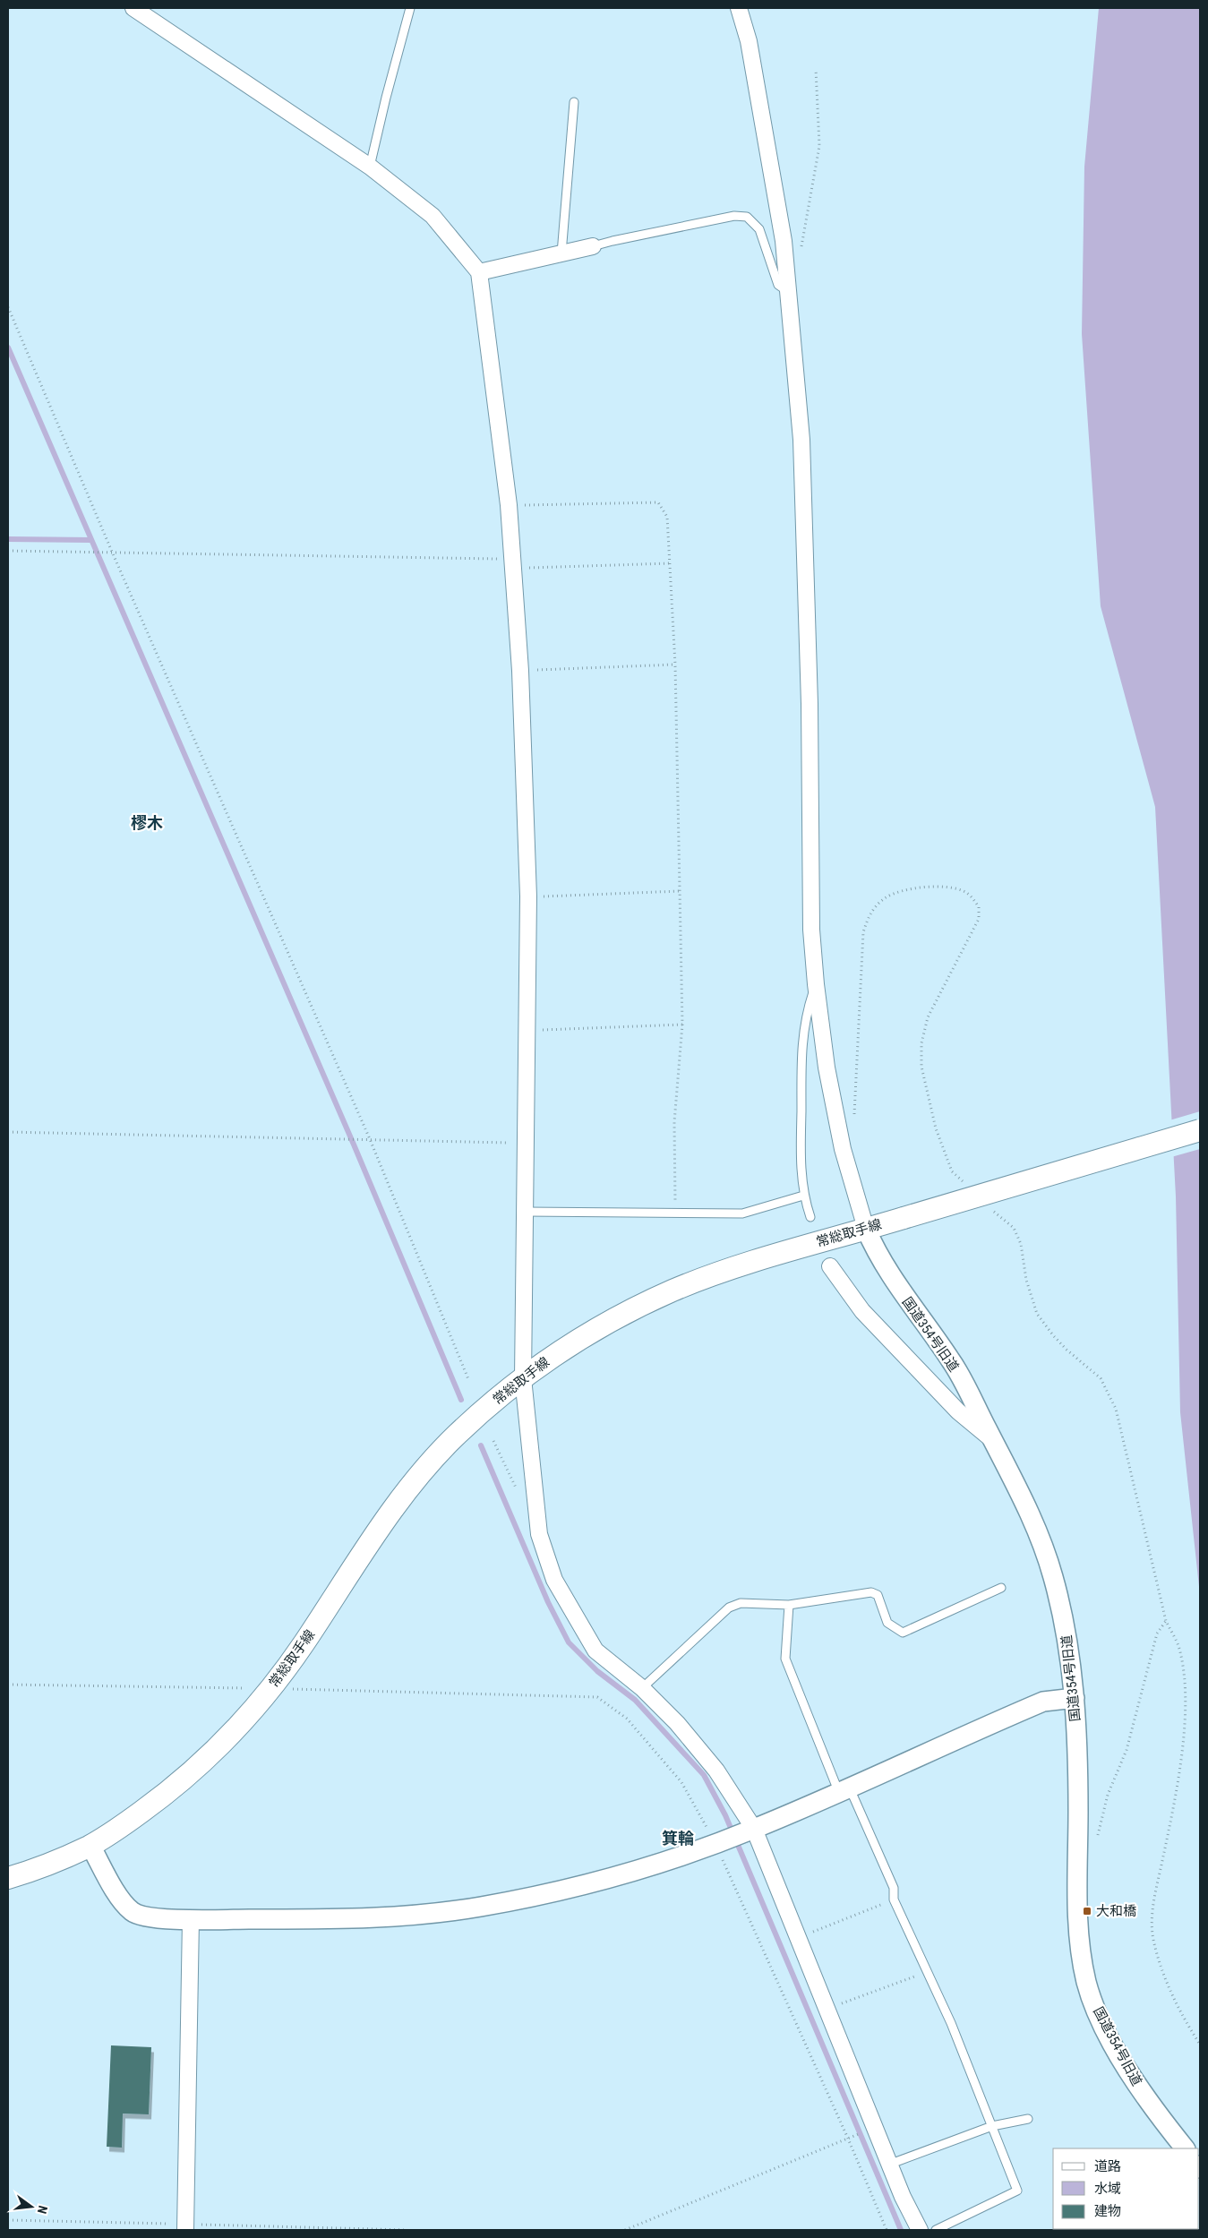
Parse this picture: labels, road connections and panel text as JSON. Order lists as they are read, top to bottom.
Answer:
{
  "streets": {
    "main road": ["常総取手線"],
    "street": ["国道354号旧道"]
  },
  "crossings": [
    ["常総取手線", "国道354号旧道"]
  ],
  "districts": ["樛木", "箕輪"],
  "places": {
    "transit": ["大和橋"]
  },
  "legend": ["道路", "水域", "建物"],
  "north": "right"
}
